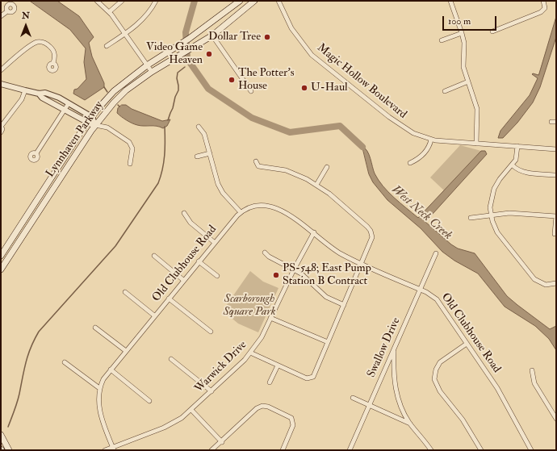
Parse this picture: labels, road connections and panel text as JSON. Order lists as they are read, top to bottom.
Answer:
{
  "streets": {
    "main road": ["Lynnhaven Parkway"],
    "street": [
      "Magic Hollow Boulevard",
      "Old Clubhouse Road",
      "Swallow Drive",
      "Warwick Drive"
    ]
  },
  "crossings": [
    ["Old Clubhouse Road", "Swallow Drive"],
    ["Old Clubhouse Road", "Warwick Drive"]
  ],
  "water": ["West Neck Creek"],
  "parks": ["Scarborough Square Park"],
  "places": [
    "Dollar Tree",
    "Video Game Heaven",
    "The Potter's House",
    "U-Haul",
    "PS-548; East Pump Station B Contract"
  ],
  "scale_bar": "100 m",
  "north": "top"
}
